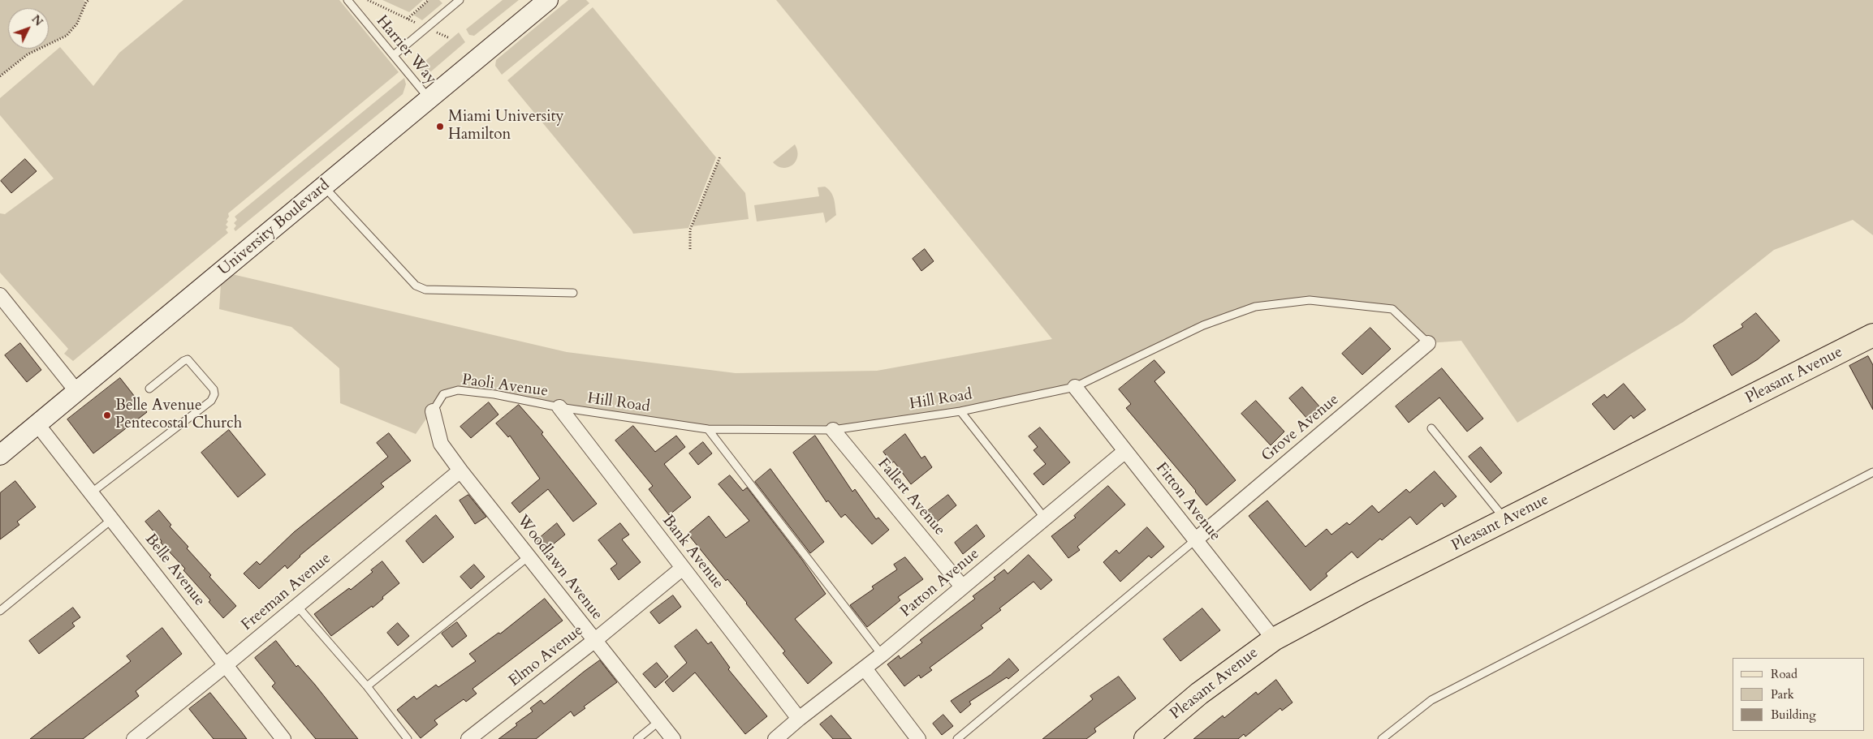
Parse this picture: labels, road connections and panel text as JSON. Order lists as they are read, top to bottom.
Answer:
{
  "streets": {
    "main road": ["Pleasant Avenue"],
    "street": [
      "University Boulevard",
      "Grove Avenue",
      "Fallert Avenue",
      "Fitton Avenue",
      "Bank Avenue",
      "Woodlawn Avenue",
      "Belle Avenue",
      "Patton Avenue",
      "Freeman Avenue",
      "Elmo Avenue"
    ],
    "lane": ["Harrier Way", "Paoli Avenue", "Hill Road"]
  },
  "crossings": [
    ["Harrier Way", "University Boulevard"],
    ["University Boulevard", "Belle Avenue"],
    ["Pleasant Avenue", "Fitton Avenue"],
    ["Paoli Avenue", "Hill Road"],
    ["Paoli Avenue", "Bank Avenue"],
    ["Paoli Avenue", "Woodlawn Avenue"],
    ["Hill Road", "Grove Avenue"],
    ["Hill Road", "Fallert Avenue"],
    ["Hill Road", "Fitton Avenue"],
    ["Hill Road", "Bank Avenue"],
    ["Grove Avenue", "Fitton Avenue"],
    ["Fallert Avenue", "Patton Avenue"],
    ["Fitton Avenue", "Patton Avenue"],
    ["Bank Avenue", "Patton Avenue"],
    ["Bank Avenue", "Elmo Avenue"],
    ["Woodlawn Avenue", "Freeman Avenue"],
    ["Woodlawn Avenue", "Elmo Avenue"],
    ["Belle Avenue", "Freeman Avenue"]
  ],
  "places": ["Miami University Hamilton", "Belle Avenue Pentecostal Church"],
  "legend": ["Road", "Park", "Building"],
  "north": "top right"
}
